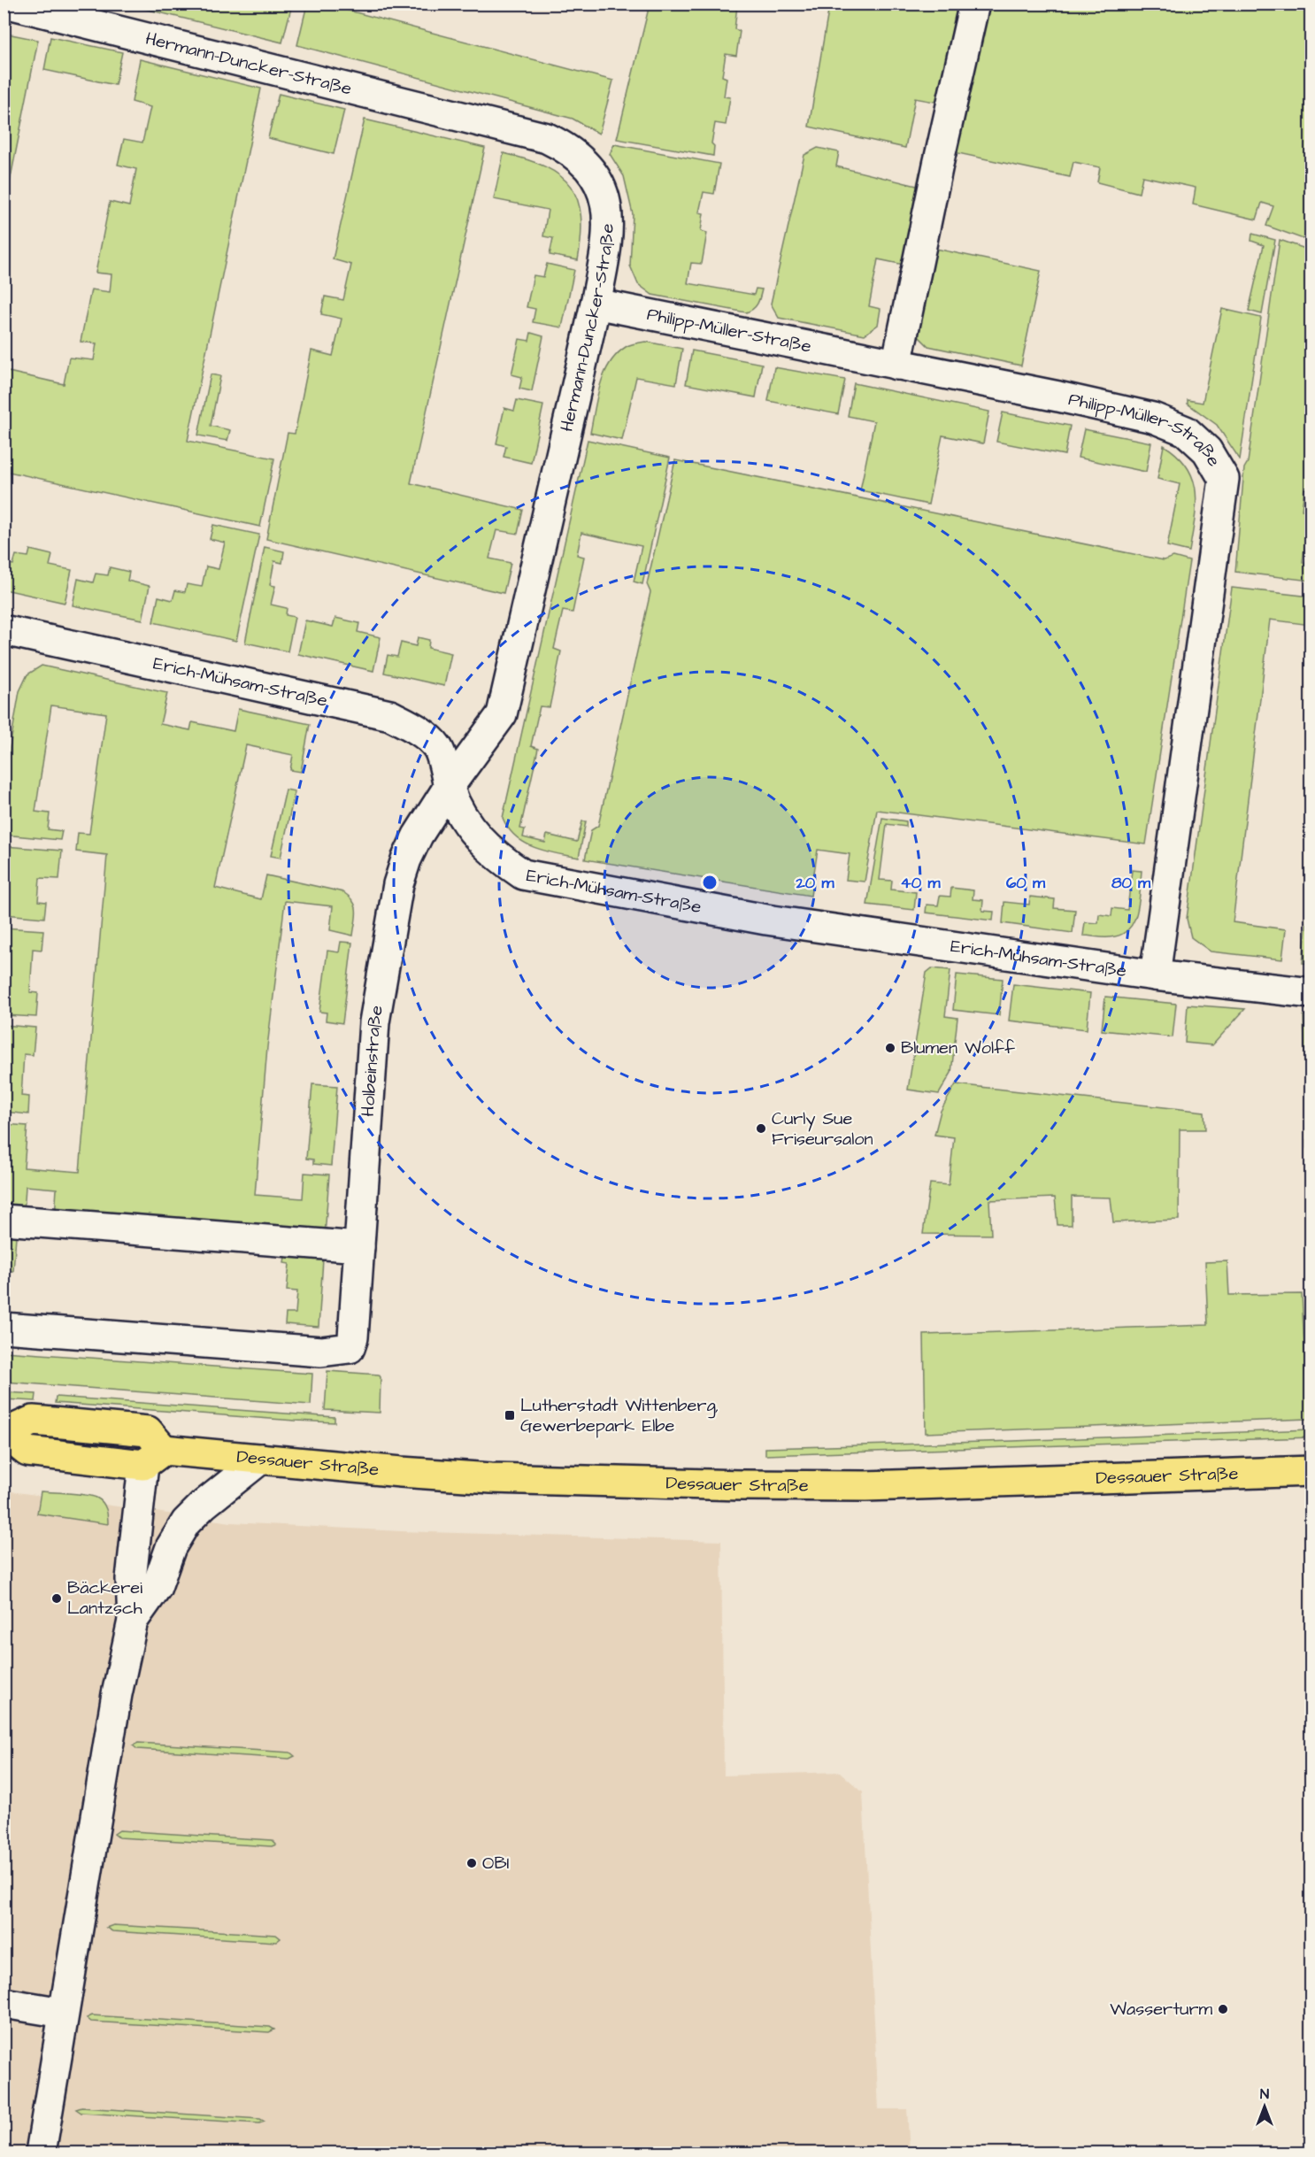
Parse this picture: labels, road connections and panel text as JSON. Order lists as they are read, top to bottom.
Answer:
{
  "streets": {
    "main road": ["Dessauer Straße"],
    "street": [
      "Hermann-Duncker-Straße",
      "Philipp-Müller-Straße",
      "Erich-Mühsam-Straße",
      "Holbeinstraße"
    ]
  },
  "crossings": [
    ["Hermann-Duncker-Straße", "Philipp-Müller-Straße"],
    ["Hermann-Duncker-Straße", "Erich-Mühsam-Straße"],
    ["Hermann-Duncker-Straße", "Holbeinstraße"],
    ["Philipp-Müller-Straße", "Erich-Mühsam-Straße"],
    ["Erich-Mühsam-Straße", "Holbeinstraße"]
  ],
  "places": {
    "other": [
      "Blumen Wolff",
      "Curly Sue Friseursalon",
      "Bäckerei Lantzsch",
      "OBI",
      "Wasserturm"
    ],
    "transit": ["Lutherstadt Wittenberg, Gewerbepark Elbe"]
  },
  "north": "top",
  "rings": [
    "20 m",
    "40 m",
    "60 m",
    "80 m"
  ]
}
